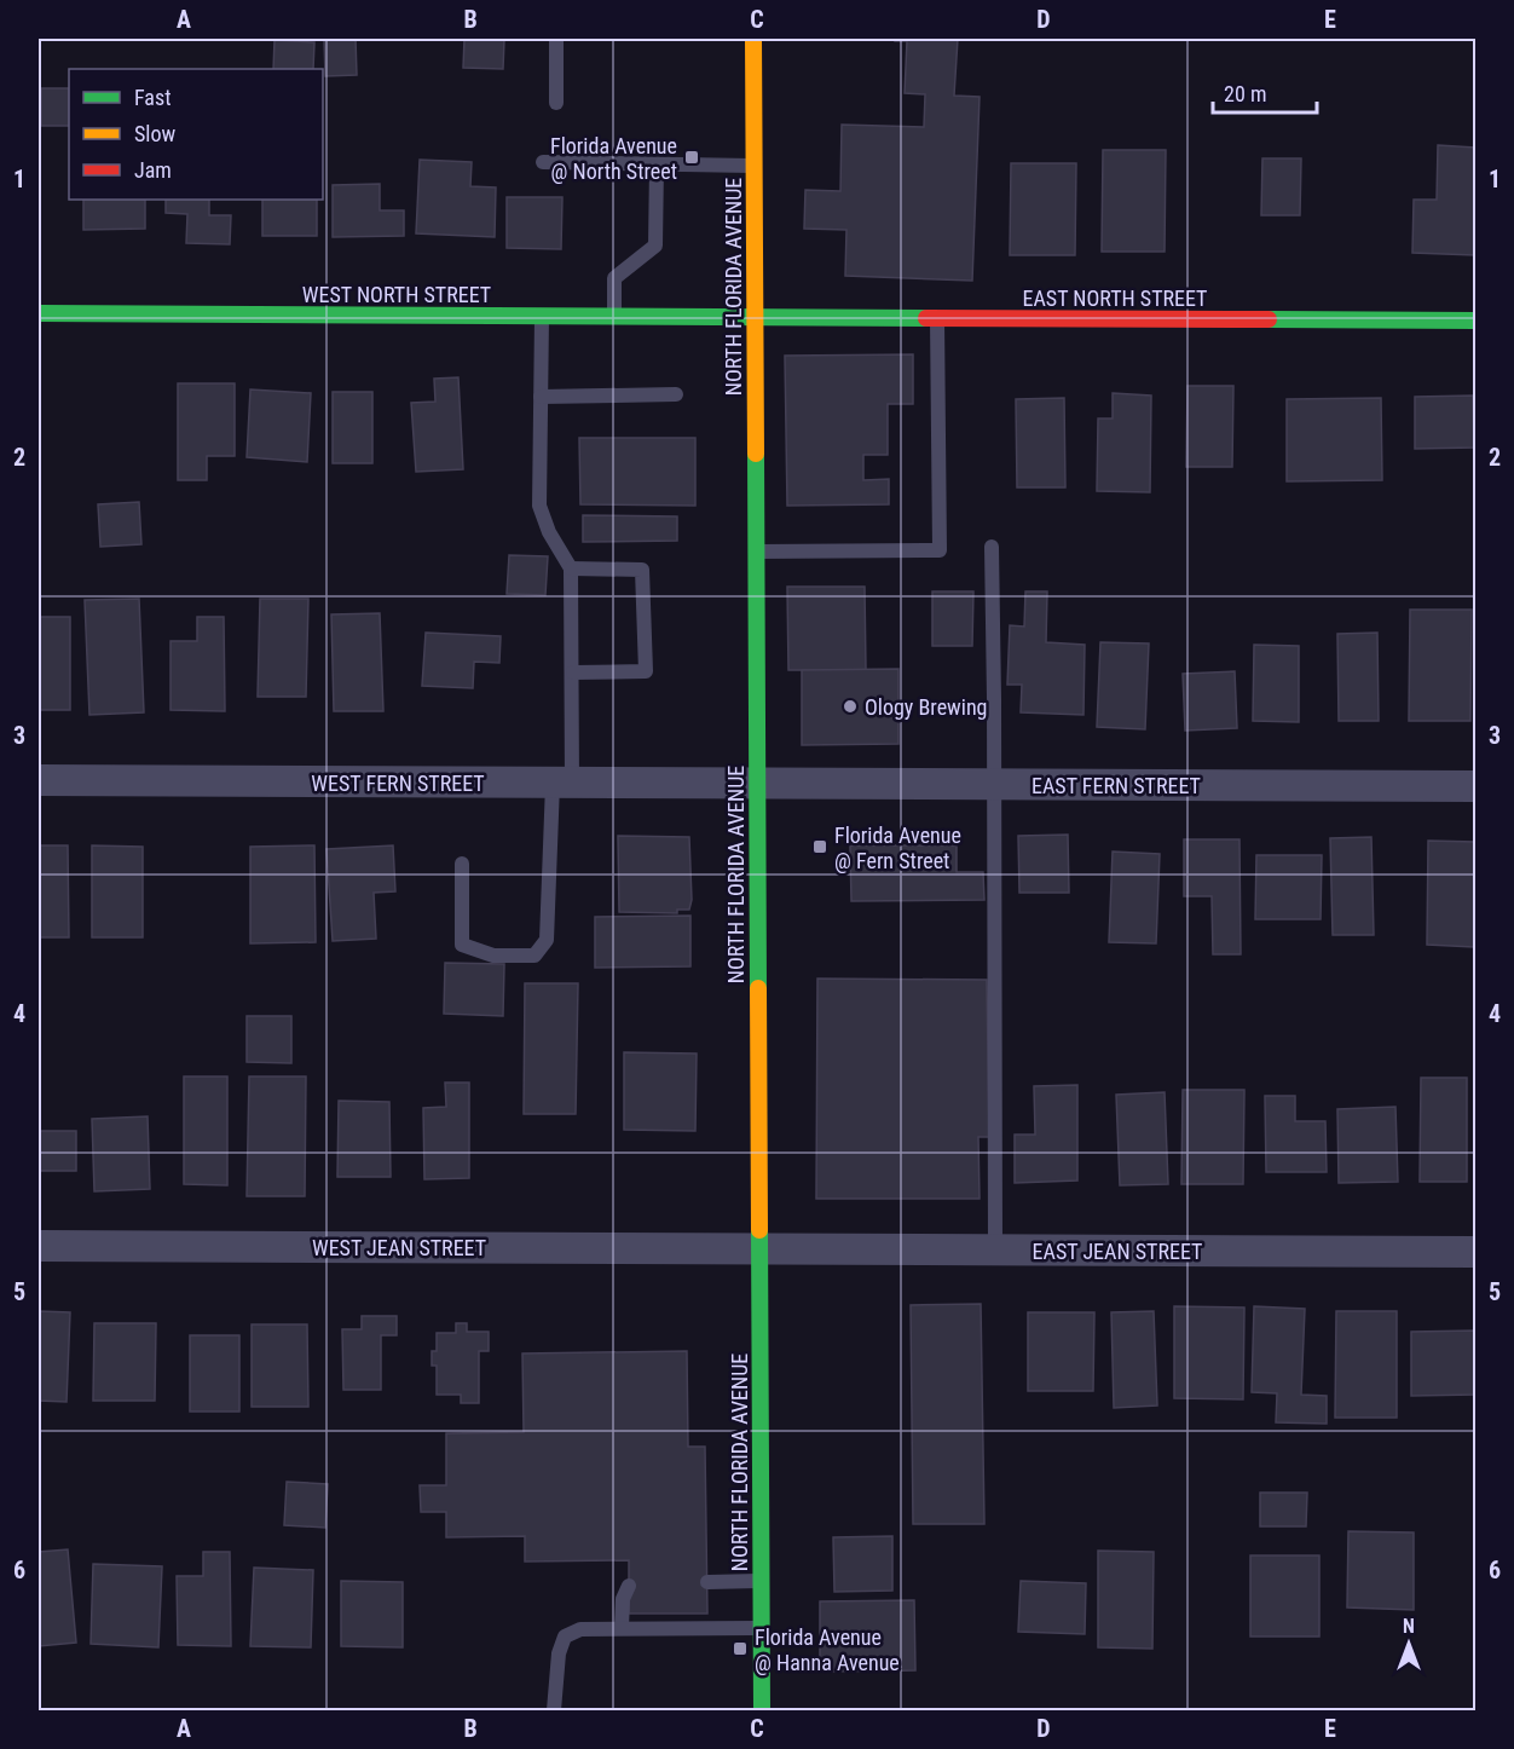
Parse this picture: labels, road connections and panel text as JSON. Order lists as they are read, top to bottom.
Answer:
{
  "streets": {
    "main road": ["NORTH FLORIDA AVENUE", "WEST NORTH STREET", "EAST NORTH STREET"],
    "street": [
      "WEST FERN STREET",
      "EAST FERN STREET",
      "WEST JEAN STREET",
      "EAST JEAN STREET"
    ]
  },
  "crossings": [
    ["NORTH FLORIDA AVENUE", "WEST NORTH STREET"],
    ["NORTH FLORIDA AVENUE", "EAST NORTH STREET"],
    ["NORTH FLORIDA AVENUE", "WEST FERN STREET"],
    ["NORTH FLORIDA AVENUE", "EAST FERN STREET"],
    ["NORTH FLORIDA AVENUE", "WEST JEAN STREET"],
    ["NORTH FLORIDA AVENUE", "EAST JEAN STREET"],
    ["WEST NORTH STREET", "EAST NORTH STREET"],
    ["WEST FERN STREET", "EAST FERN STREET"],
    ["WEST JEAN STREET", "EAST JEAN STREET"]
  ],
  "places": {
    "transit": ["Florida Avenue @ North Street", "Florida Avenue @ Fern Street", "Florida Avenue @ Hanna Avenue"],
    "other": ["Ology Brewing"]
  },
  "legend": ["Fast", "Slow", "Jam"],
  "scale_bar": "20 m",
  "north": "top",
  "grid": {
    "columns": [
      "A",
      "B",
      "C",
      "D",
      "E"
    ],
    "rows": [
      "1",
      "2",
      "3",
      "4",
      "5",
      "6"
    ]
  }
}
